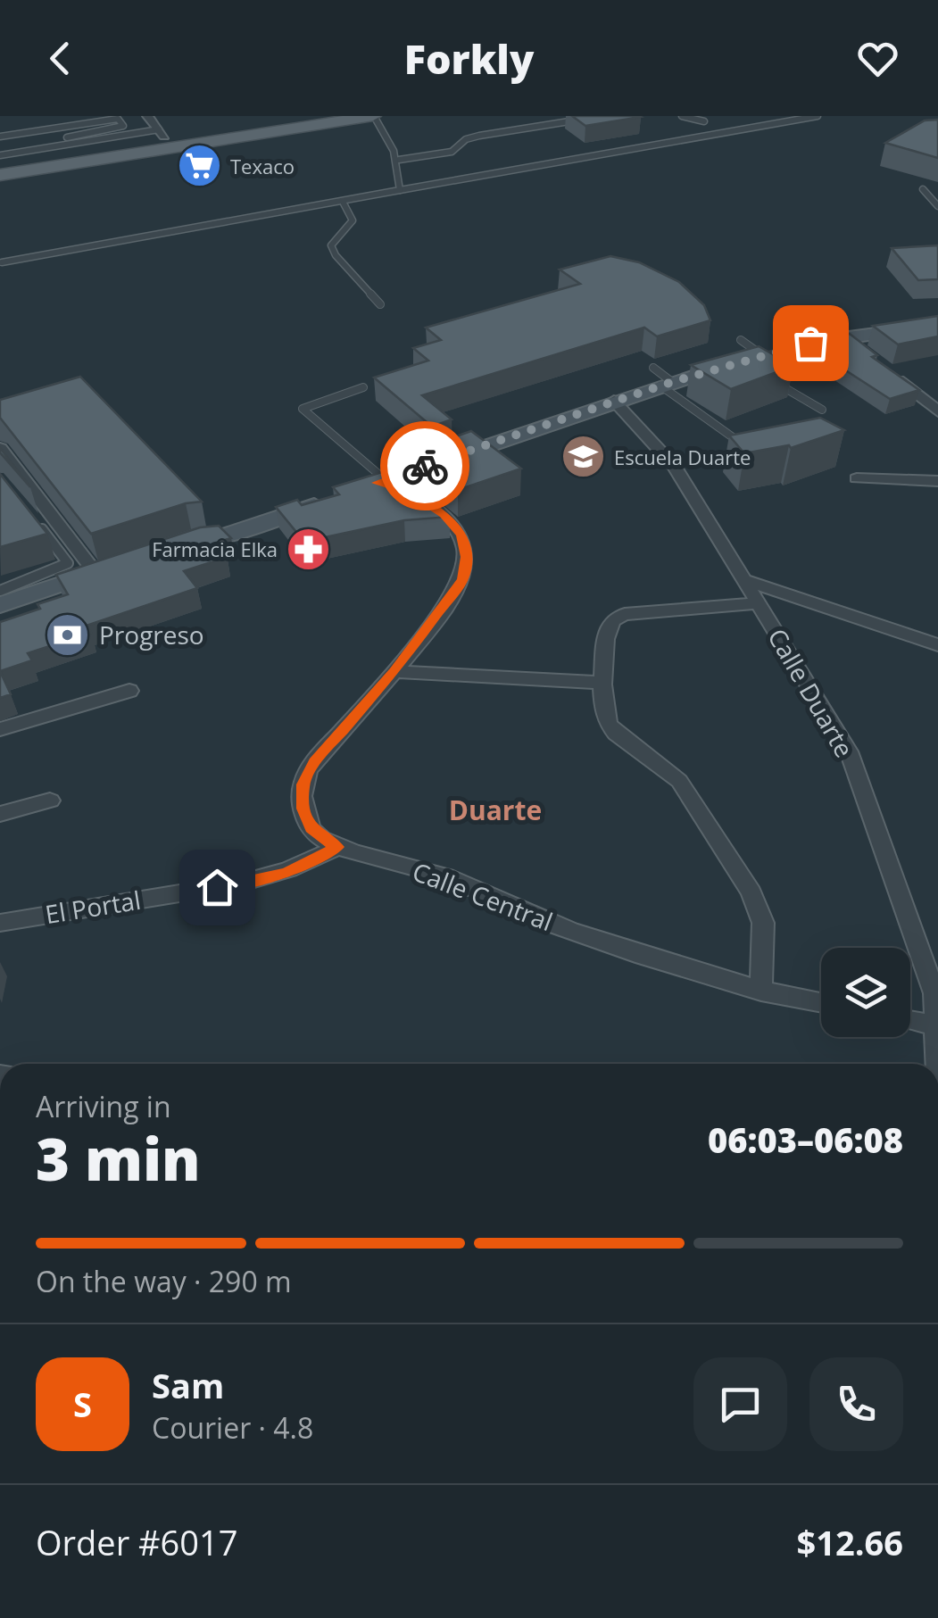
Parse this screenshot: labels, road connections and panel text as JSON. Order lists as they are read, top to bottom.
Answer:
{
  "streets": {
    "street": ["Calle Duarte", "Calle Central", "El Portal"]
  },
  "crossings": [
    ["Calle Central", "El Portal"]
  ],
  "districts": ["Duarte"],
  "places": {
    "supermarket": ["Texaco"],
    "school or university": ["Escuela Duarte"],
    "pharmacy": ["Farmacia Elka"],
    "bank": ["Progreso"]
  },
  "page": {
    "header": "Forkly",
    "heading": ["3 min", "Arriving in", "06:03–06:08"],
    "panel": [
      "Sam",
      "Courier · 4.8",
      "Order #6017",
      "$12.66"
    ],
    "bar": "On the way · 290 m",
    "round": "S"
  }
}
